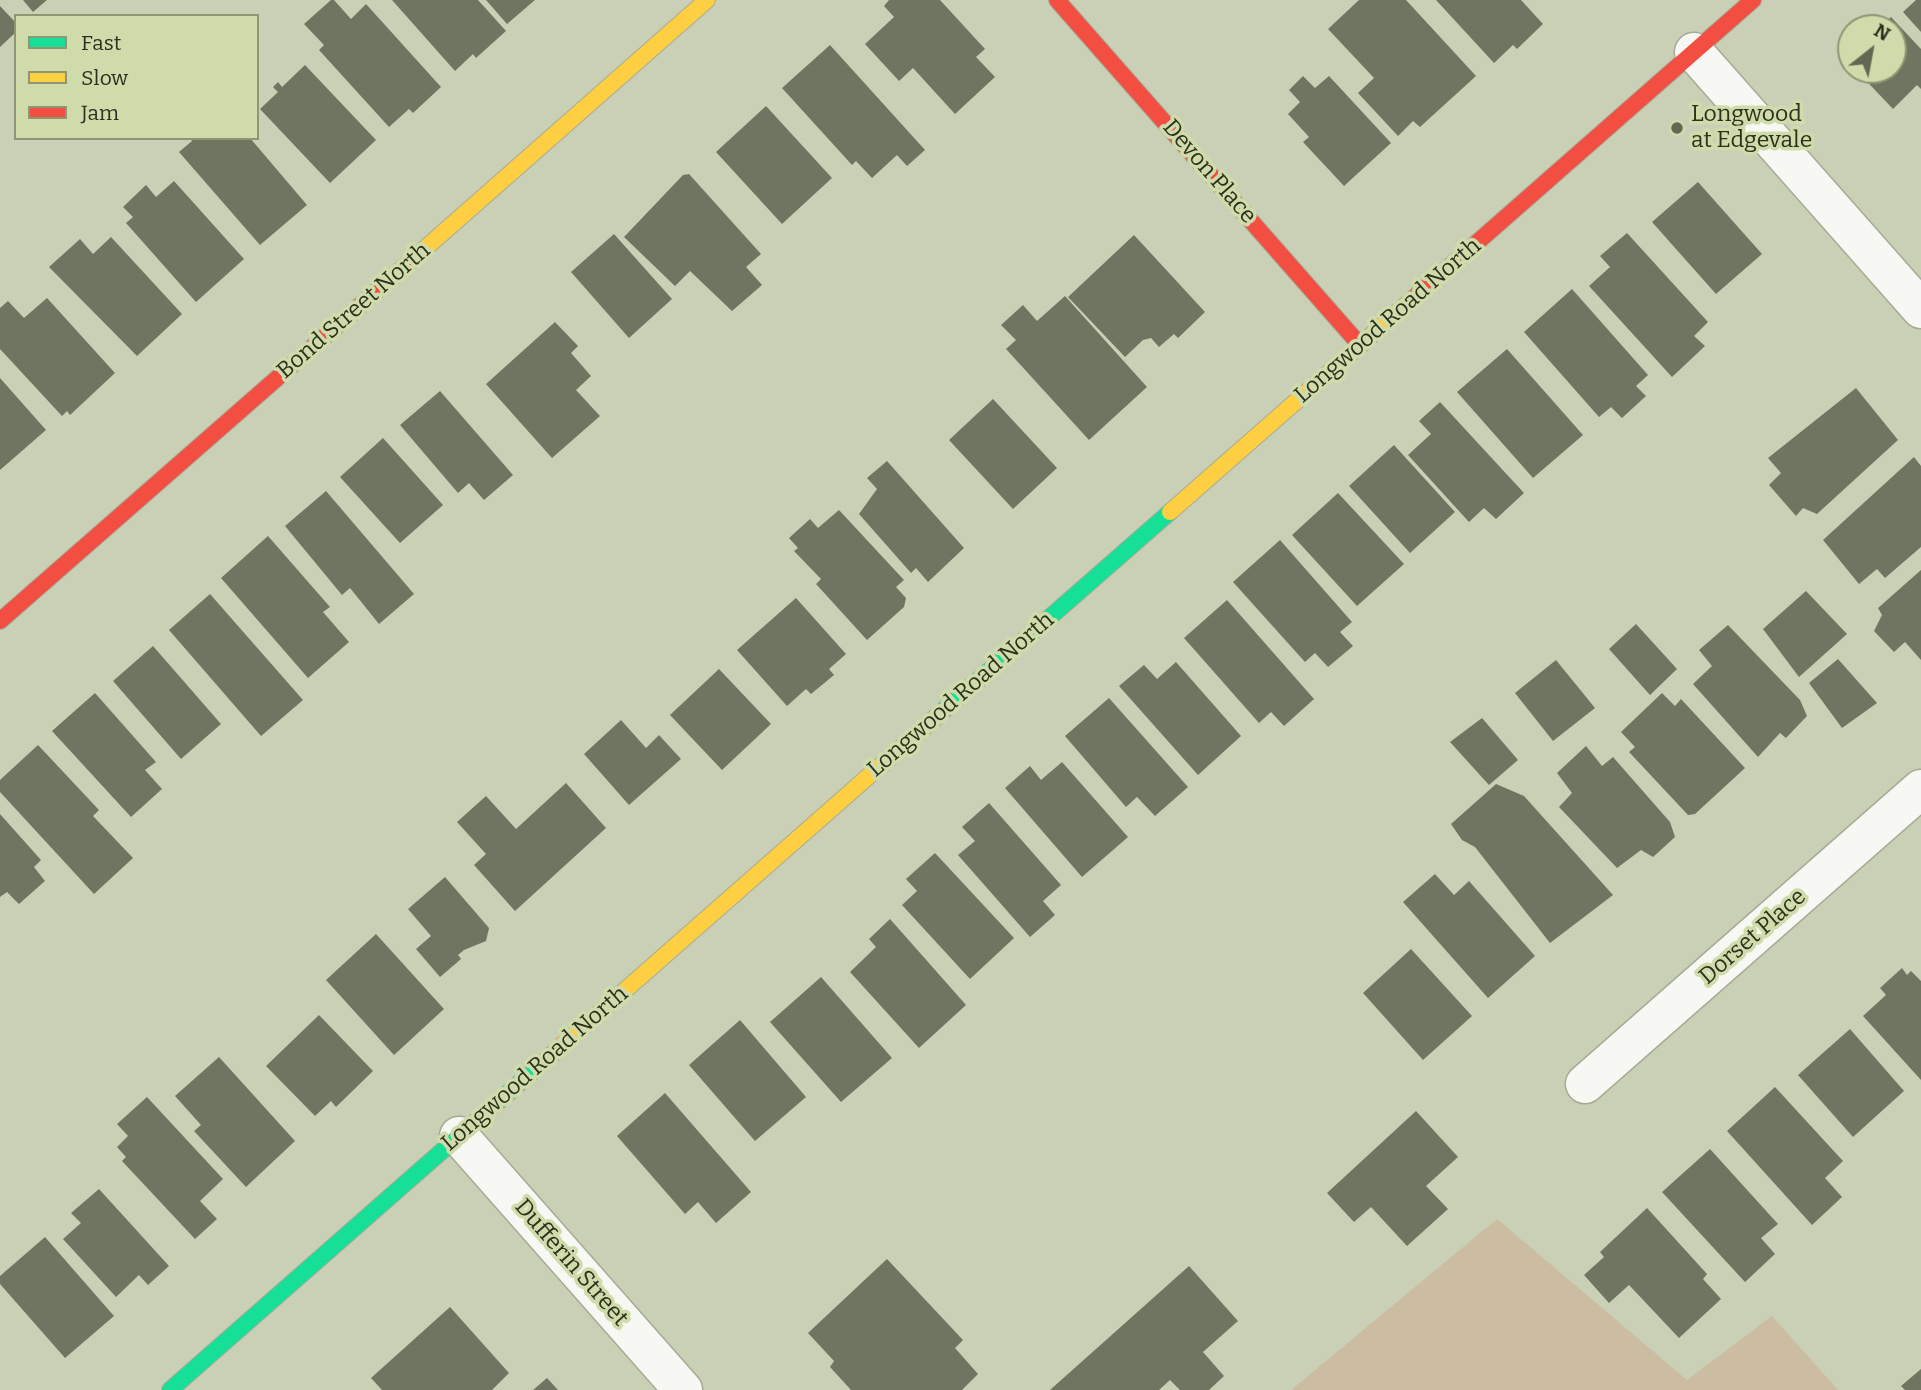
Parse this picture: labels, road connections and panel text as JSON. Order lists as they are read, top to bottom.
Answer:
{
  "streets": {
    "street": [
      "Devon Place",
      "Bond Street North",
      "Longwood Road North",
      "Dorset Place",
      "Dufferin Street"
    ]
  },
  "crossings": [
    ["Devon Place", "Longwood Road North"],
    ["Longwood Road North", "Dufferin Street"]
  ],
  "places": ["Longwood at Edgevale"],
  "legend": ["Fast", "Slow", "Jam"],
  "north": "top right"
}
